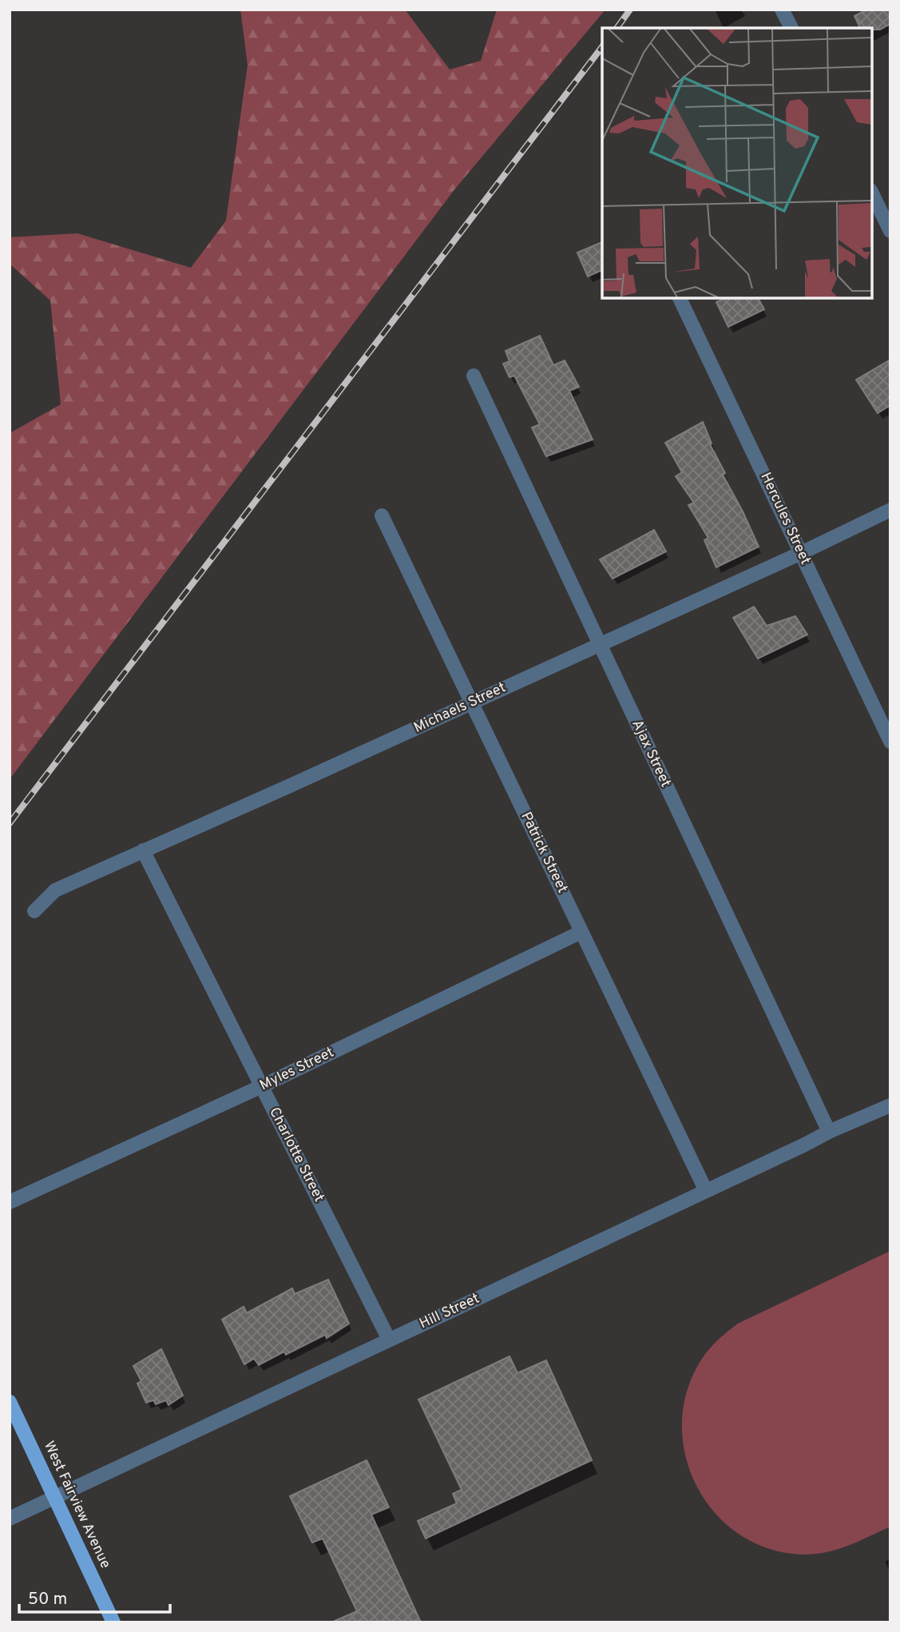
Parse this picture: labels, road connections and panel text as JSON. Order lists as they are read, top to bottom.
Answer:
{
  "streets": {
    "main road": ["West Fairview Avenue"],
    "street": [
      "Hercules Street",
      "Michaels Street",
      "Ajax Street",
      "Patrick Street",
      "Myles Street",
      "Charlotte Street",
      "Hill Street"
    ]
  },
  "crossings": [
    ["Hercules Street", "Michaels Street"],
    ["Michaels Street", "Ajax Street"],
    ["Michaels Street", "Patrick Street"],
    ["Michaels Street", "Charlotte Street"],
    ["Ajax Street", "Hill Street"],
    ["Patrick Street", "Myles Street"],
    ["Patrick Street", "Hill Street"],
    ["Myles Street", "Charlotte Street"],
    ["Charlotte Street", "Hill Street"],
    ["Hill Street", "West Fairview Avenue"]
  ],
  "scale_bar": "50 m"
}
